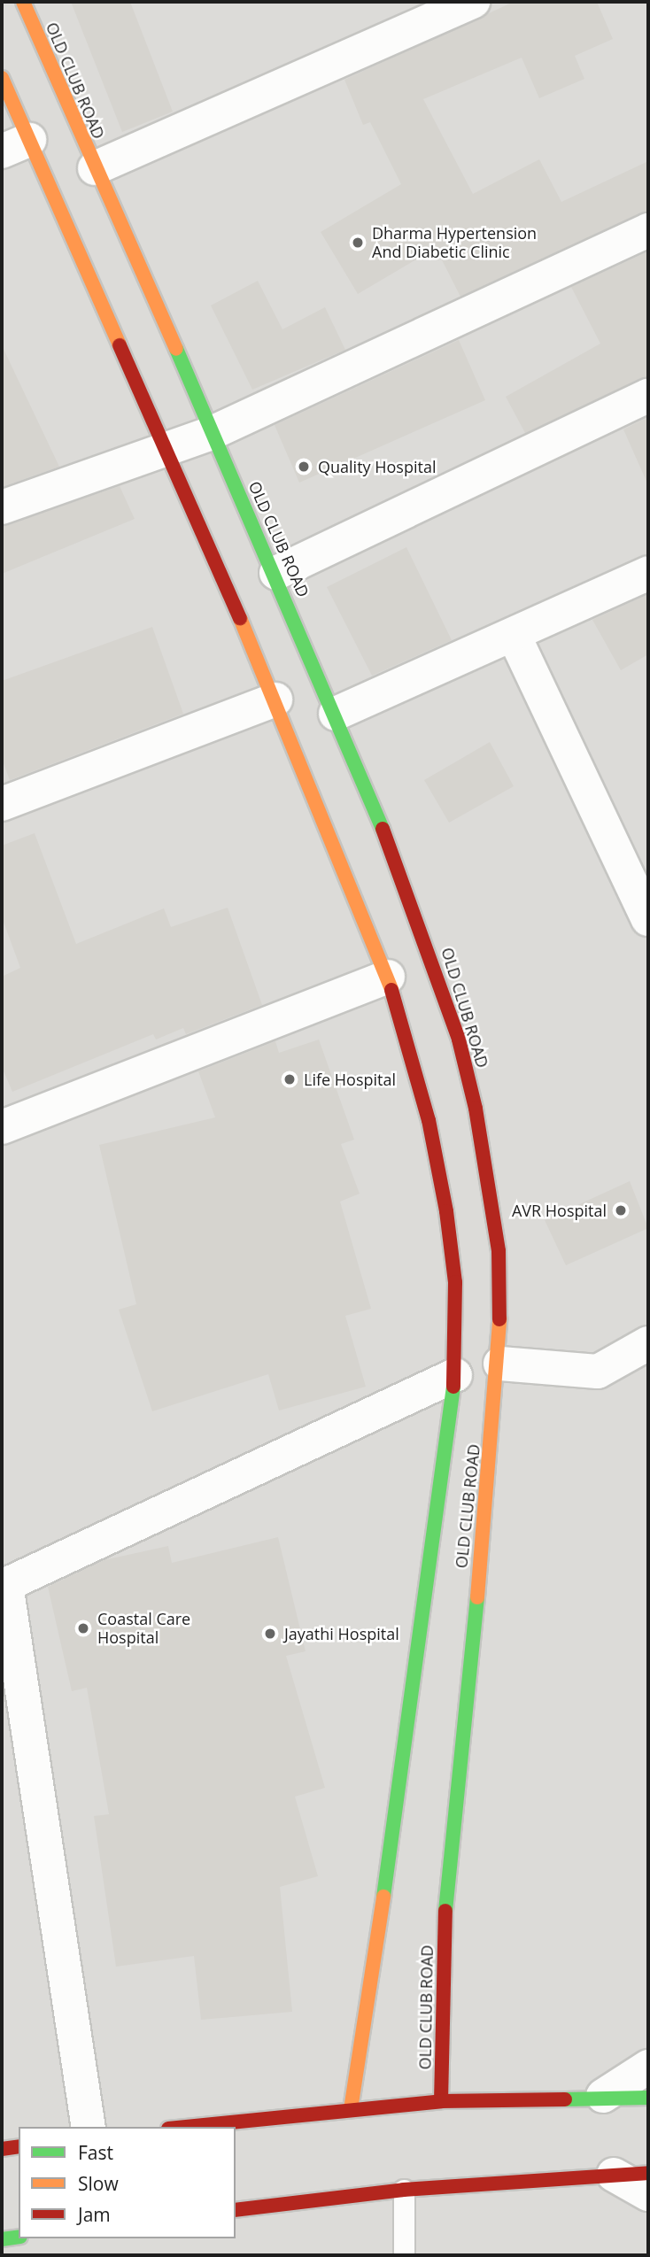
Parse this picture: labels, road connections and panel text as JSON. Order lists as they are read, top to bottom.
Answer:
{
  "streets": {
    "street": ["OLD CLUB ROAD"]
  },
  "places": [
    "Dharma Hypertension And Diabetic Clinic",
    "Quality Hospital",
    "Life Hospital",
    "AVR Hospital",
    "Coastal Care Hospital",
    "Jayathi Hospital"
  ],
  "legend": ["Fast", "Slow", "Jam"]
}
